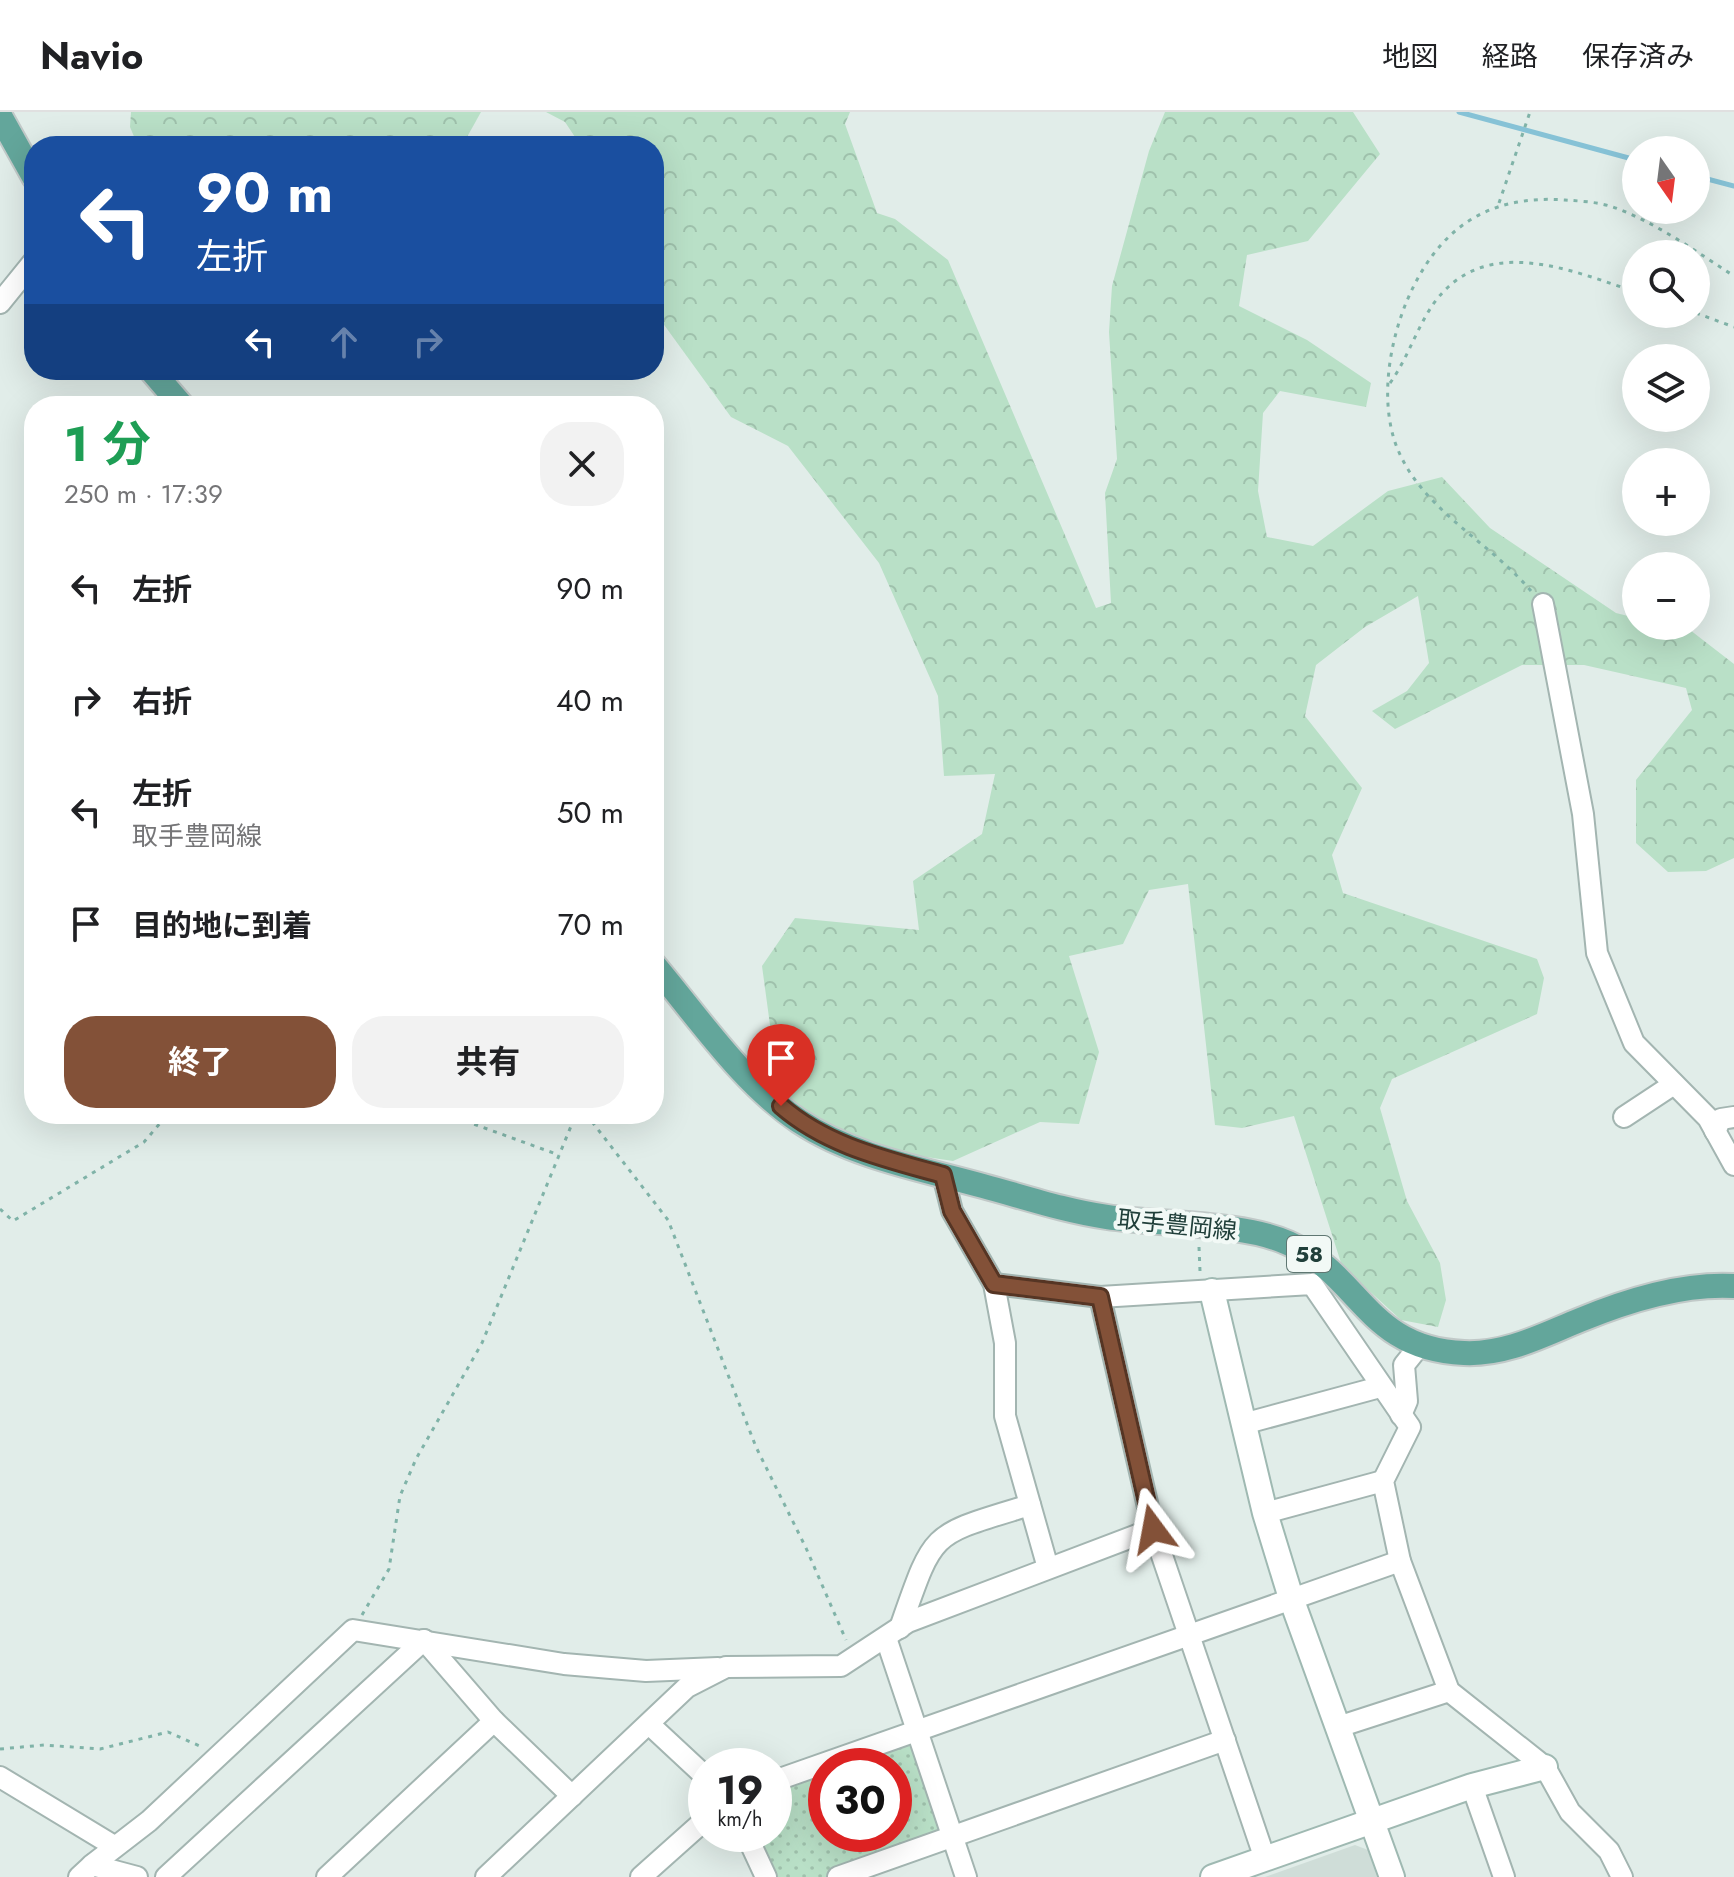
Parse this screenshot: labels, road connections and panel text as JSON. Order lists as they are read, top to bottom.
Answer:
{
  "streets": {
    "main road": ["取手豊岡線", "58"]
  },
  "north": "bottom",
  "page": {
    "header": "Navio",
    "nav": ["地図", "経路", "保存済み"],
    "map_buttons": ["+", "−"],
    "turn": ["90 m", "左折"],
    "heading": ["1 分", "250 m · 17:39"],
    "list": [
      {
        "name": "左折",
        "value": "90 m"
      },
      {
        "name": "右折",
        "value": "40 m"
      },
      {
        "name": "左折",
        "note": "取手豊岡線",
        "value": "50 m"
      },
      {
        "name": "目的地に到着",
        "value": "70 m"
      }
    ],
    "buttons": ["終了", "共有"],
    "speed": "19 km/h",
    "limit": "30"
  }
}
